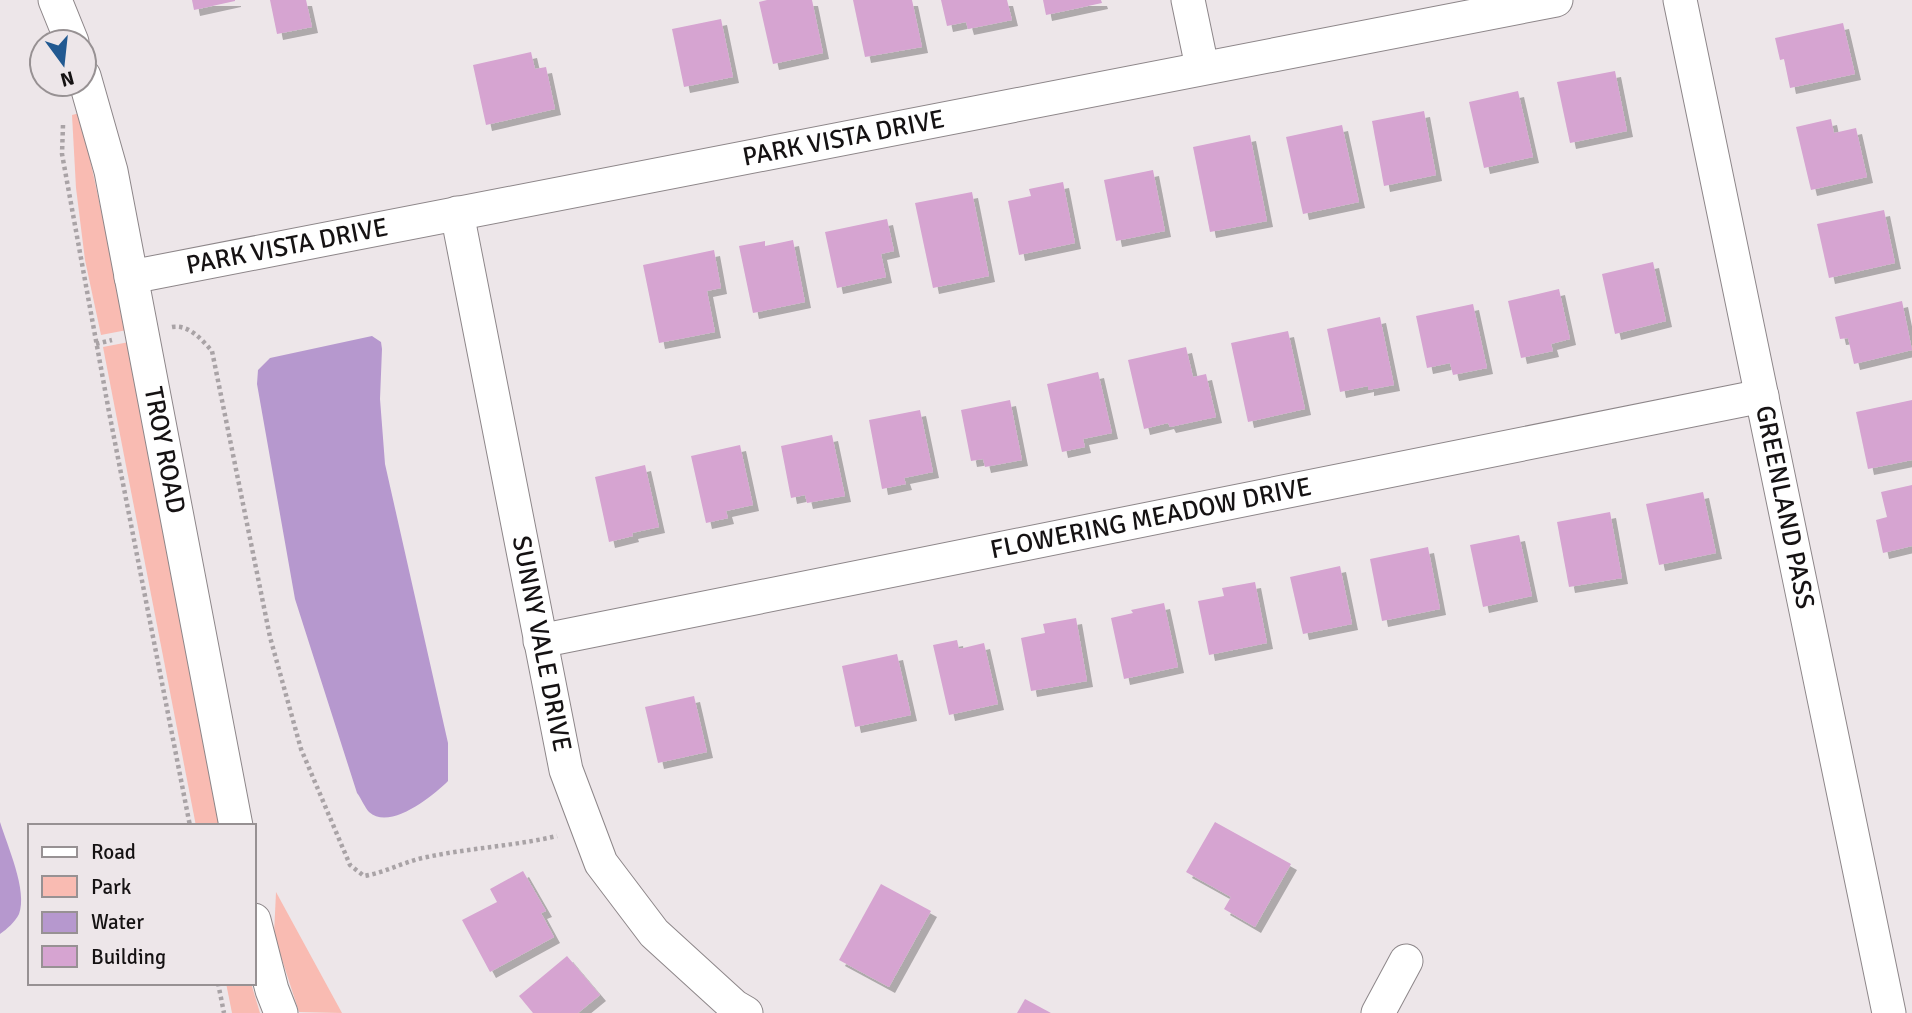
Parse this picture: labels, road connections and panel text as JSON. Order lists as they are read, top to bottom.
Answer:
{
  "streets": {
    "street": [
      "PARK VISTA DRIVE",
      "TROY ROAD",
      "GREENLAND PASS",
      "FLOWERING MEADOW DRIVE",
      "SUNNY VALE DRIVE"
    ]
  },
  "crossings": [
    ["PARK VISTA DRIVE", "TROY ROAD"],
    ["PARK VISTA DRIVE", "SUNNY VALE DRIVE"],
    ["GREENLAND PASS", "FLOWERING MEADOW DRIVE"],
    ["FLOWERING MEADOW DRIVE", "SUNNY VALE DRIVE"]
  ],
  "legend": [
    "Road",
    "Park",
    "Water",
    "Building"
  ],
  "north": "bottom"
}
